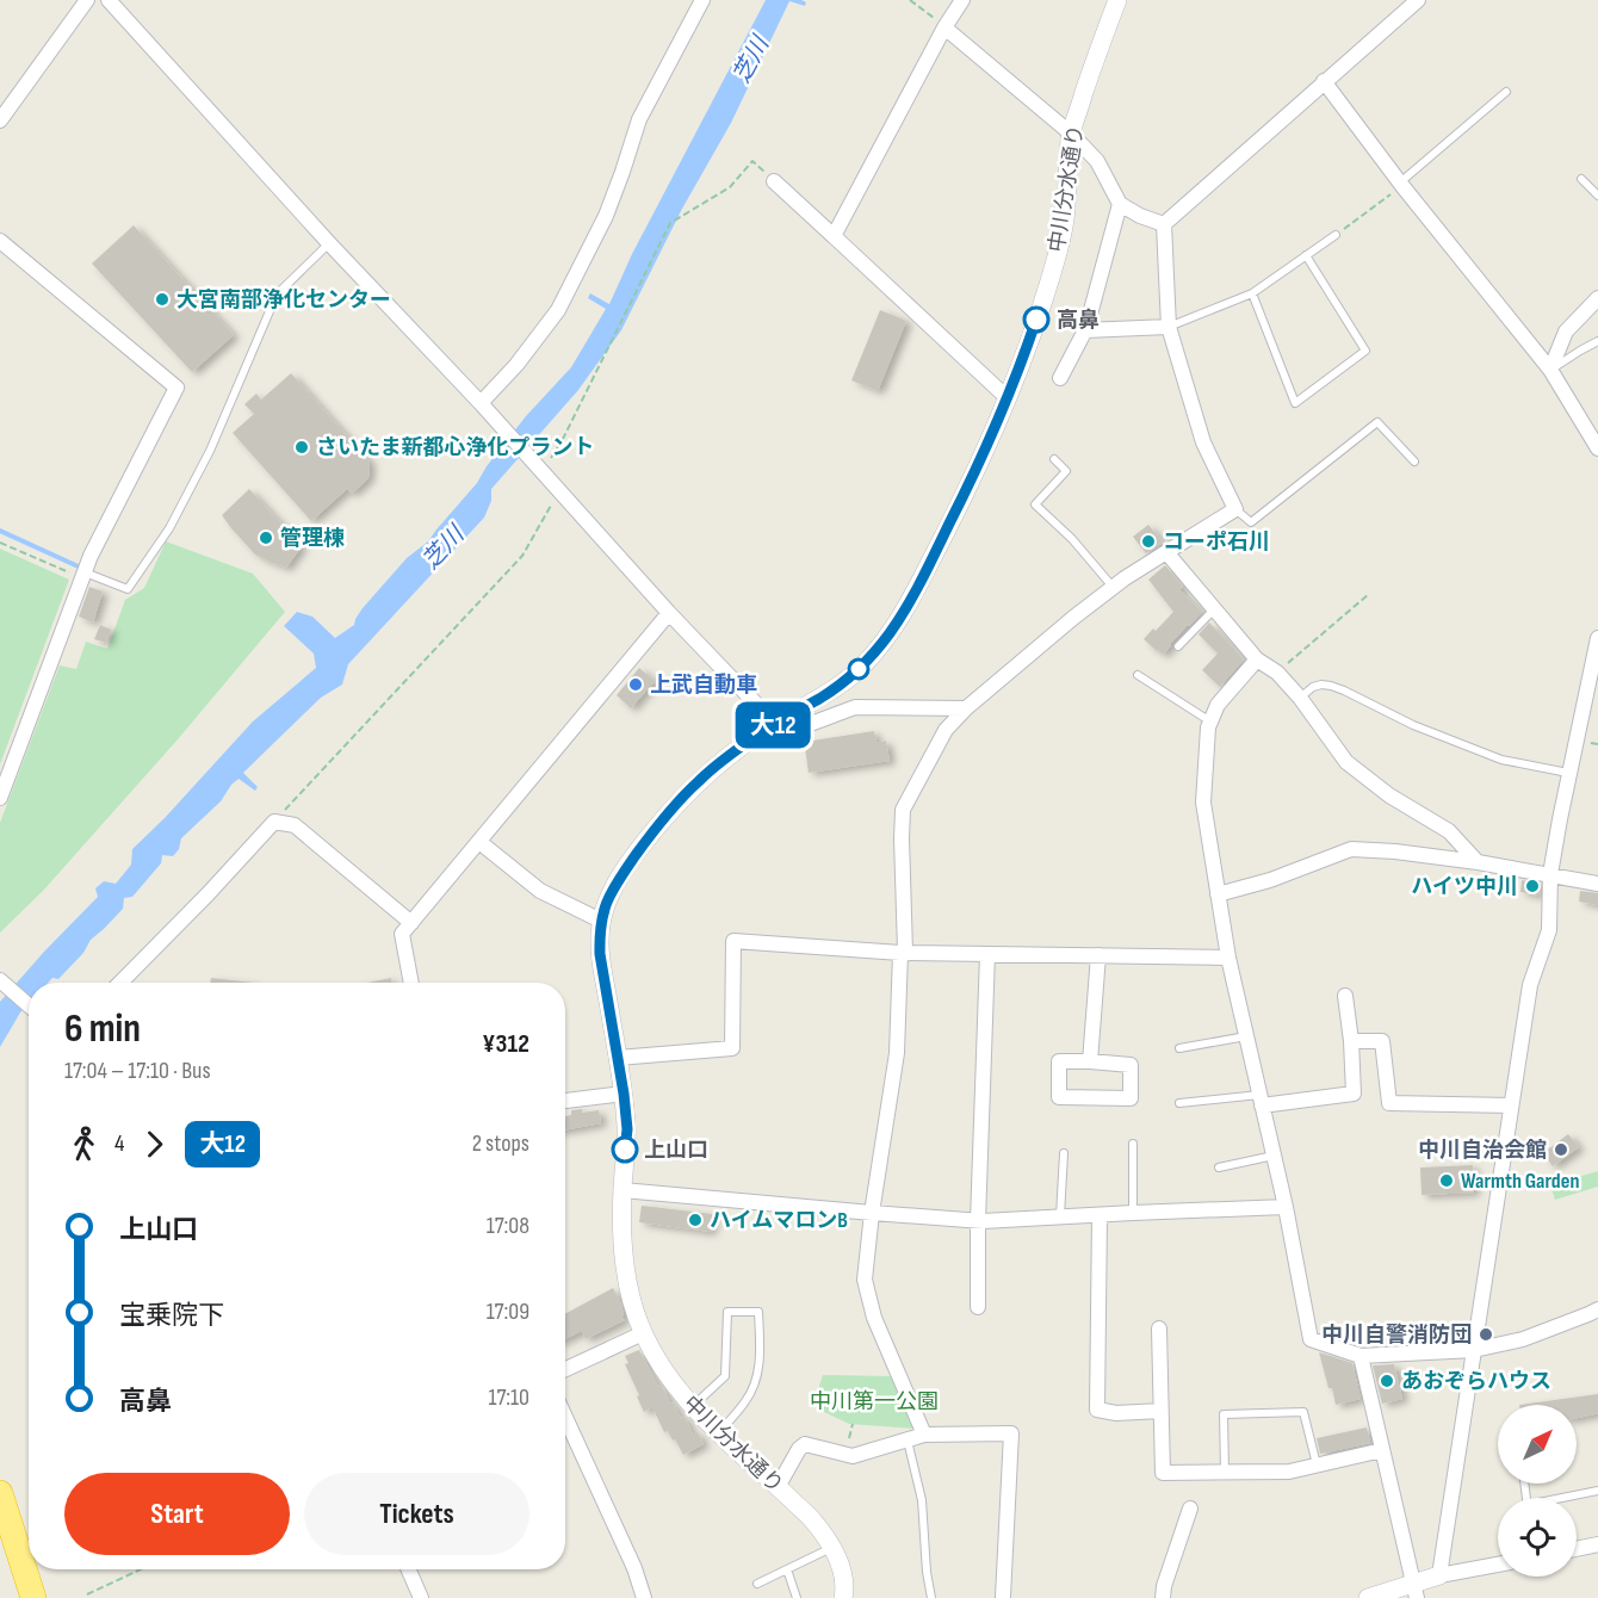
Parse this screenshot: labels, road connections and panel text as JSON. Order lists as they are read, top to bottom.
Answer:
{
  "streets": {
    "street": ["中川分水通り"]
  },
  "water": ["芝川"],
  "parks": ["中川第一公園"],
  "places": [
    "大宮南部浄化センター",
    "高鼻",
    "さいたま新都心浄化プラント",
    "管理棟",
    "コーポ石川",
    "上武自動車",
    "ハイツ中川",
    "上山口",
    "中川自治会館",
    "Warmth Garden",
    "ハイムマロンB",
    "中川自警消防団",
    "あおぞらハウス"
  ],
  "lines": ["bus line 大12"],
  "north": "top right",
  "page": {
    "on_map": "大12",
    "heading": ["6 min", "17:04 – 17:10 · Bus", "¥312"],
    "legs": ["4", "大12", "2 stops"],
    "list": [
      {
        "name": "上山口",
        "value": "17:08"
      },
      {
        "name": "宝乗院下",
        "value": "17:09"
      },
      {
        "name": "高鼻",
        "value": "17:10"
      }
    ],
    "buttons": ["Start", "Tickets"]
  }
}
